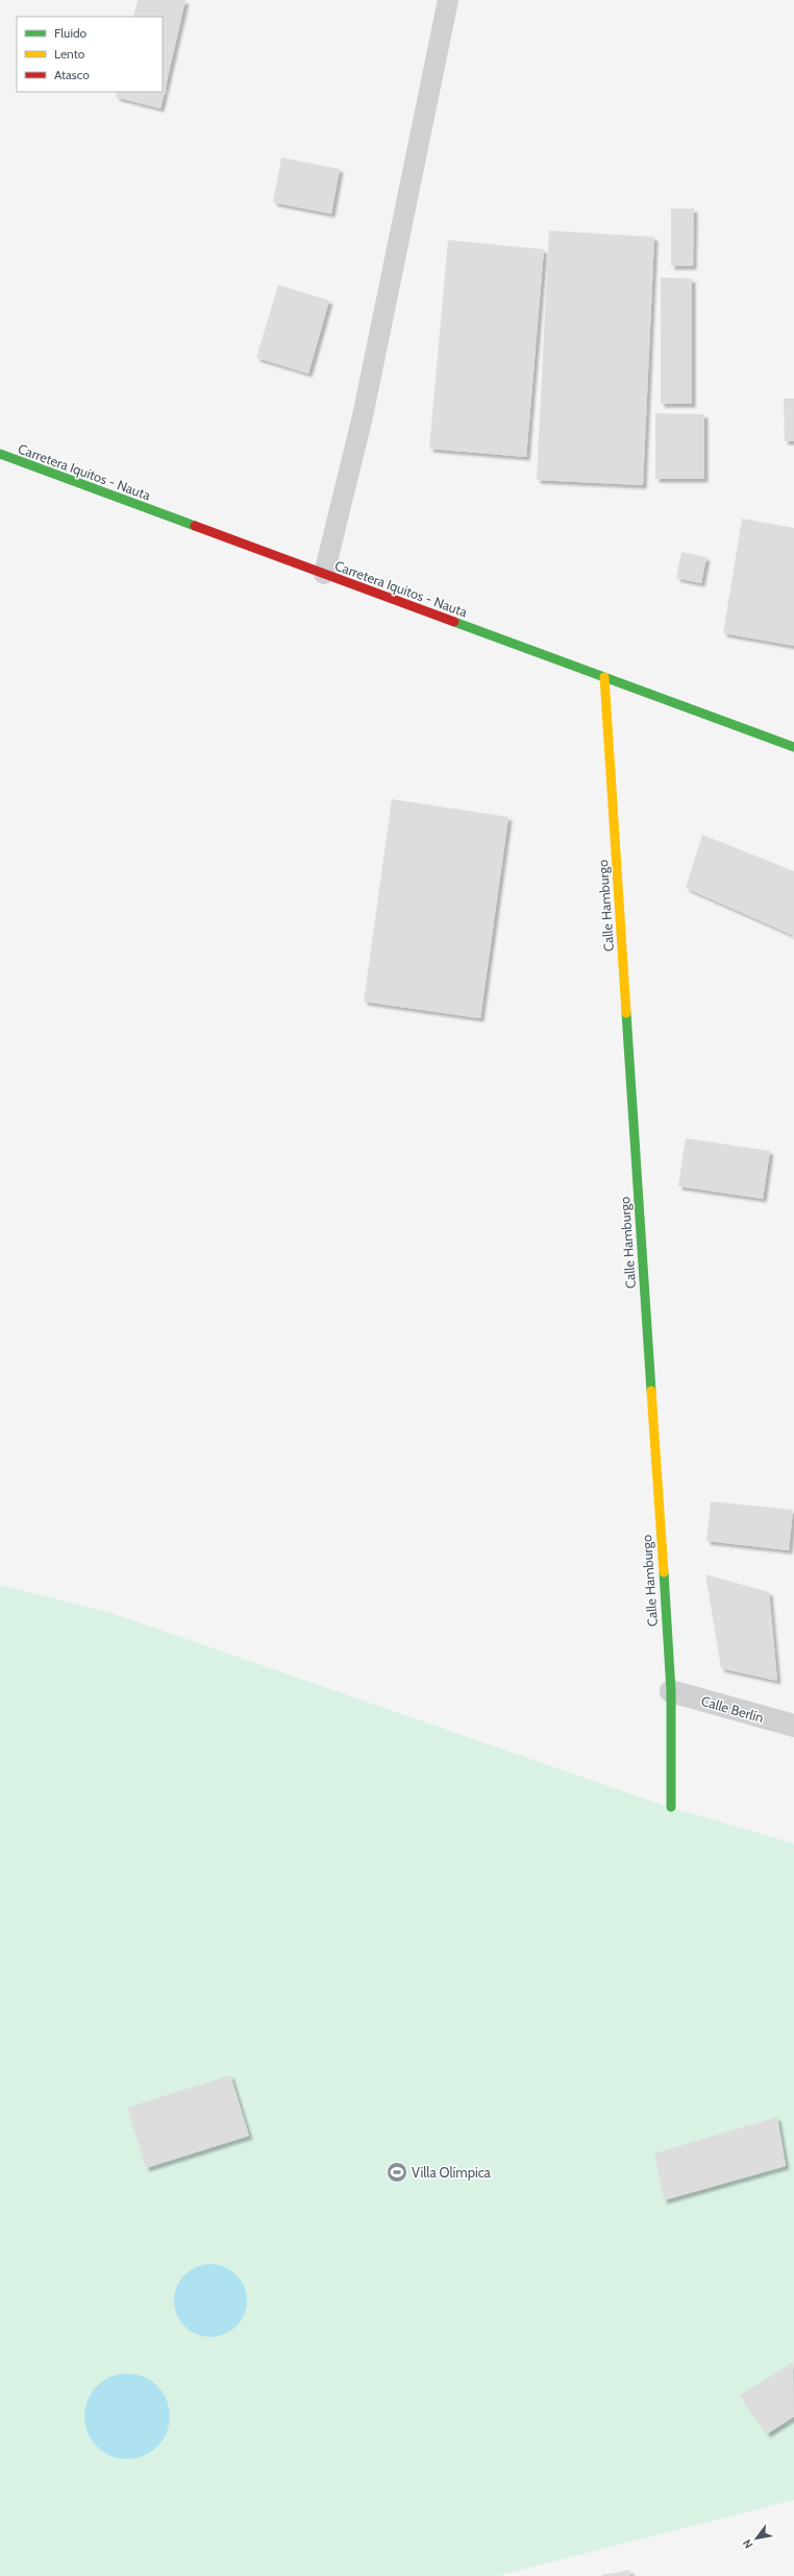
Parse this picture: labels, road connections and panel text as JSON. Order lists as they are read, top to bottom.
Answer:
{
  "streets": {
    "street": ["Carretera Iquitos - Nauta", "Calle Hamburgo", "Calle Berlín"]
  },
  "crossings": [
    ["Carretera Iquitos - Nauta", "Calle Hamburgo"],
    ["Calle Hamburgo", "Calle Berlín"]
  ],
  "places": {
    "sports": ["Villa Olímpica"]
  },
  "legend": ["Fluido", "Lento", "Atasco"],
  "north": "bottom left"
}
